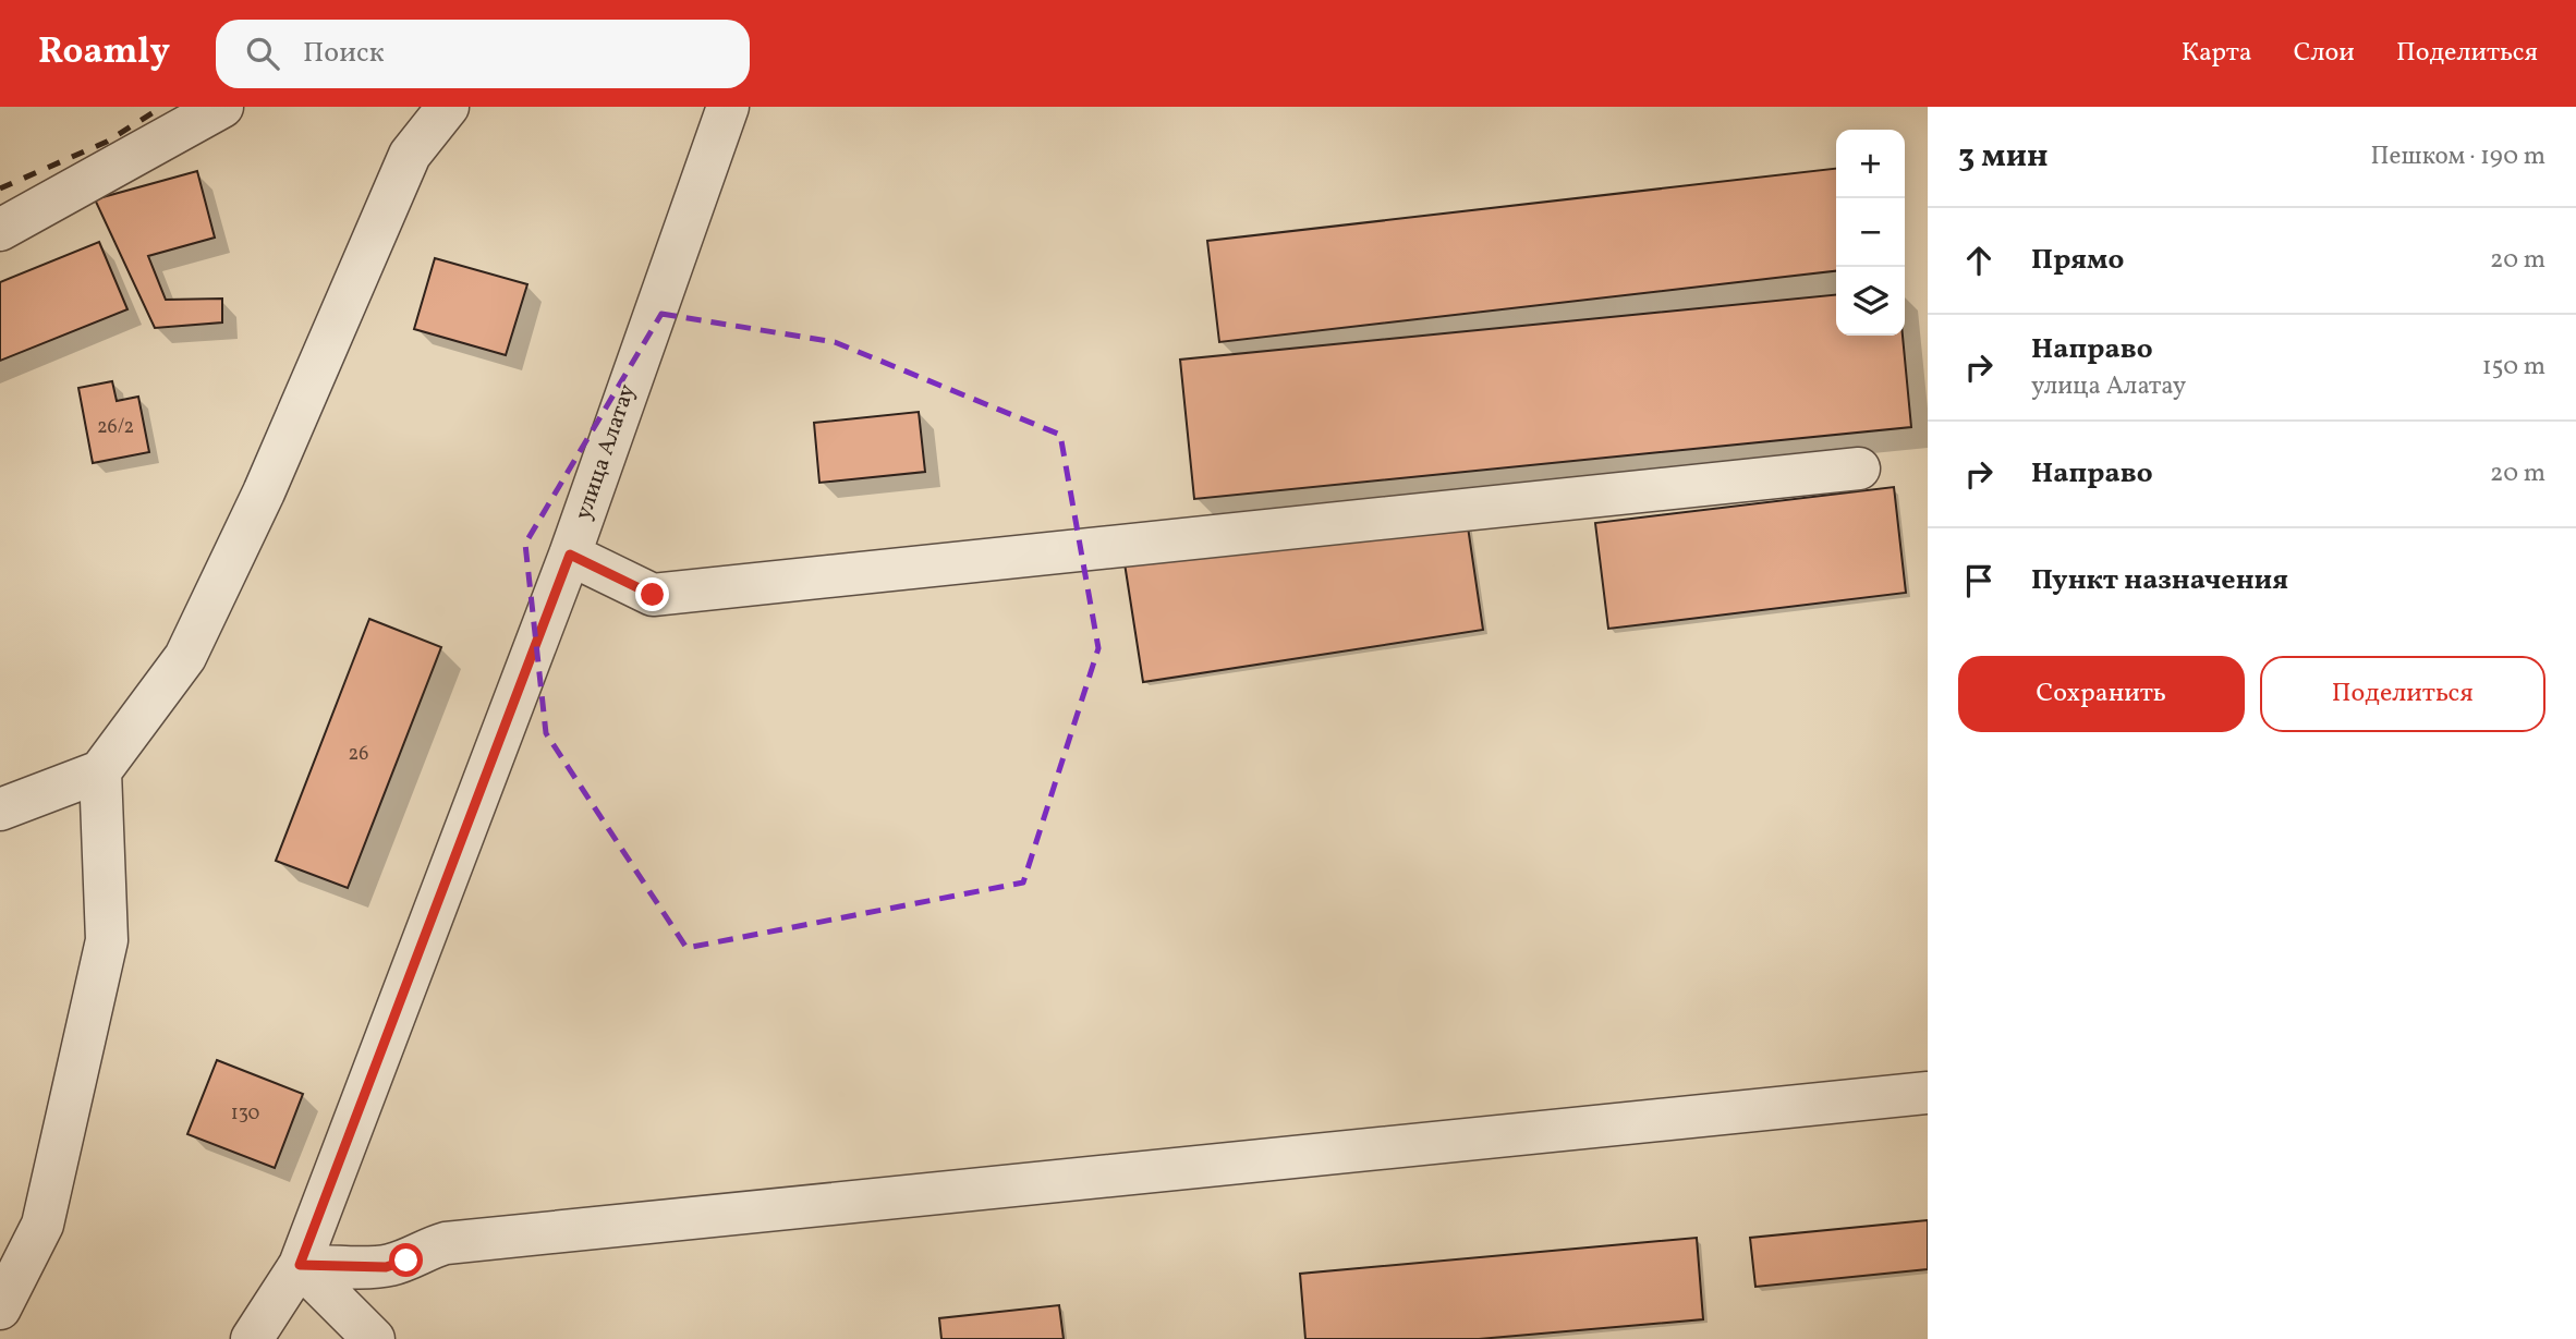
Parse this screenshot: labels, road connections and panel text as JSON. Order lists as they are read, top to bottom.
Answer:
{
  "streets": {
    "street": ["улица Алатау"]
  },
  "house_numbers": ["26/2", "26", "130"],
  "page": {
    "header": "Roamly",
    "search": "Поиск",
    "nav": ["Карта", "Слои", "Поделиться"],
    "heading": ["3 мин", "Пешком · 190 m"],
    "map_buttons": ["+", "−"],
    "list": [
      ["Прямо", "20 m"],
      ["Направо", "улица Алатау", "150 m"],
      ["Направо", "20 m"],
      "Пункт назначения"
    ],
    "buttons": ["Сохранить", "Поделиться"]
  }
}
